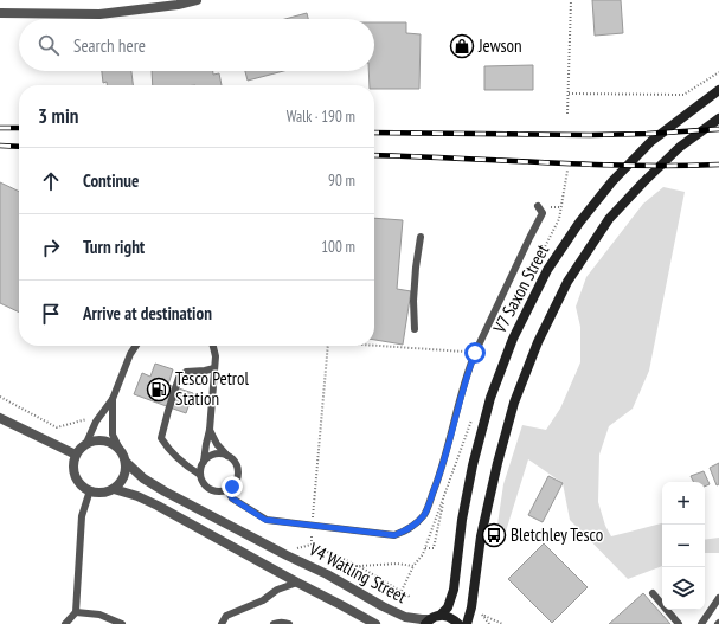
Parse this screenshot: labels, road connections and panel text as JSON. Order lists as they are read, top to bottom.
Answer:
{
  "streets": {
    "main road": ["V7 Saxon Street"],
    "street": ["V4 Watling Street"]
  },
  "crossings": [
    ["V7 Saxon Street", "V4 Watling Street"]
  ],
  "places": {
    "shop": ["Jewson"],
    "fuel station": ["Tesco Petrol Station"],
    "bus stop": ["Bletchley Tesco"]
  },
  "page": {
    "search": "Search here",
    "heading": ["3 min", "Walk · 190 m"],
    "list": [
      ["Continue", "90 m"],
      ["Turn right", "100 m"],
      "Arrive at destination"
    ],
    "map_buttons": ["+", "−"]
  }
}
